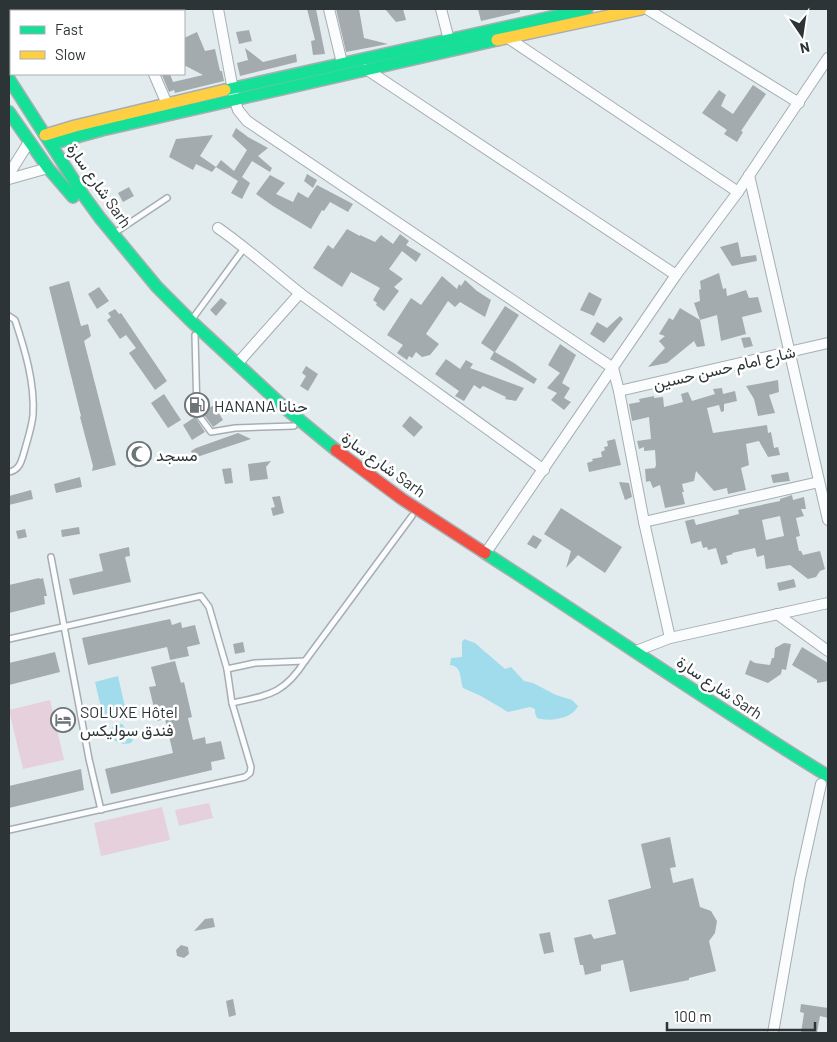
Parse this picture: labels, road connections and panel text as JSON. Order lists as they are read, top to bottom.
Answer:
{
  "streets": {
    "main road": ["شارع سارة Sarh"],
    "street": ["شارع امام حسن حسين"]
  },
  "places": {
    "fuel station": ["HANANA حنانا"],
    "mosque": ["مسجد"],
    "hotel": ["SOLUXE Hôtel فندق سوليكس"]
  },
  "legend": ["Fast", "Slow"],
  "scale_bar": "100 m",
  "north": "bottom"
}
